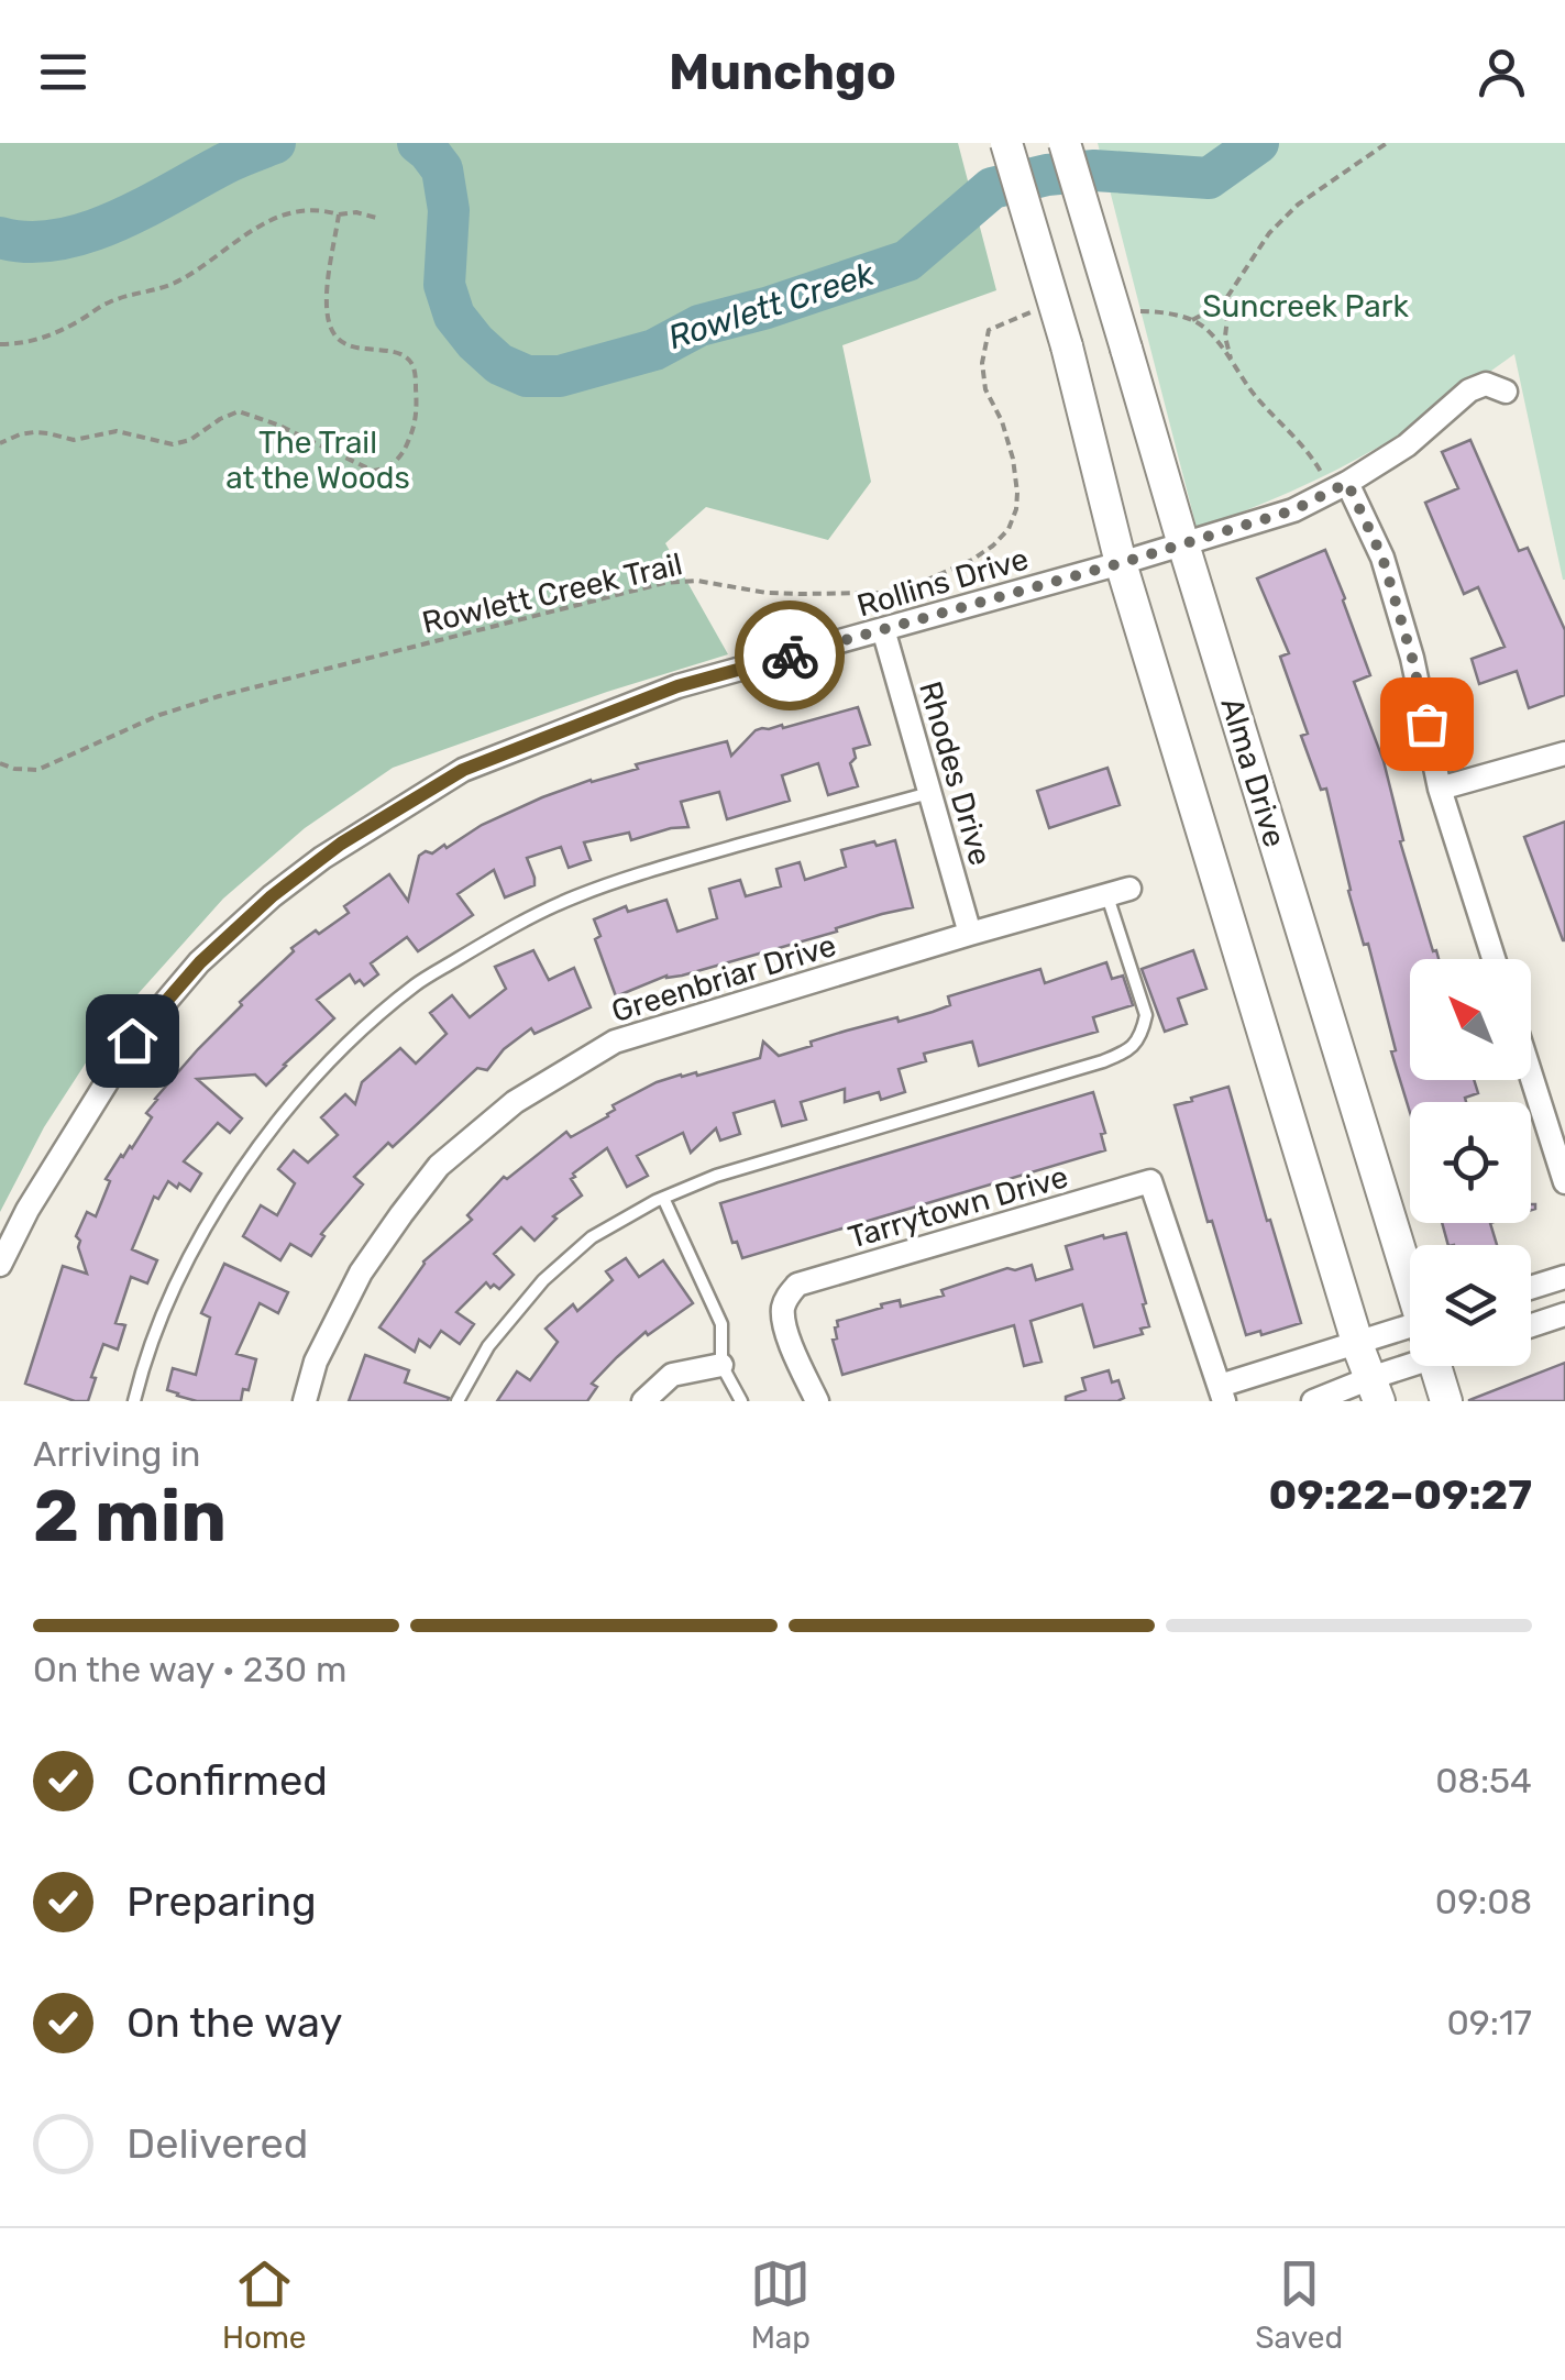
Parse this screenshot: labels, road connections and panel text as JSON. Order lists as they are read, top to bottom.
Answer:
{
  "streets": {
    "main road": ["Alma Drive"],
    "street": [
      "Rollins Drive",
      "Rhodes Drive",
      "Greenbriar Drive",
      "Tarrytown Drive"
    ],
    "path": ["Rowlett Creek Trail"]
  },
  "crossings": [
    ["Rollins Drive", "Alma Drive"],
    ["Rollins Drive", "Rhodes Drive"],
    ["Rhodes Drive", "Greenbriar Drive"]
  ],
  "water": ["Rowlett Creek"],
  "parks": ["Suncreek Park", "The Trail at the Woods"],
  "north": "top left",
  "page": {
    "header": "Munchgo",
    "heading": ["2 min", "Arriving in", "09:22–09:27"],
    "bar": "On the way · 230 m",
    "list": [
      ["Confirmed", "08:54"],
      ["Preparing", "09:08"],
      ["On the way", "09:17"],
      "Delivered"
    ],
    "tabs": ["Home", "Map", "Saved"]
  }
}
